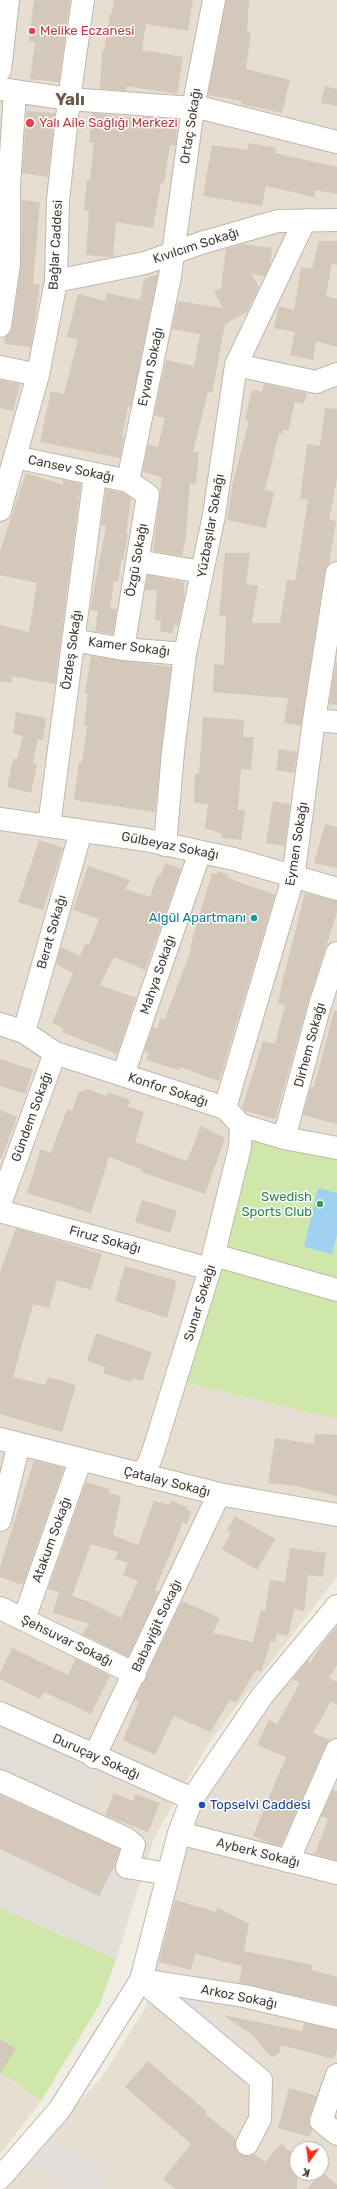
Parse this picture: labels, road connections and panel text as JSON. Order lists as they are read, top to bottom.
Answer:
{
  "streets": {
    "street": [
      "Ortaç Sokağı",
      "Bağlar Caddesi",
      "Kıvılcım Sokağı",
      "Eyvan Sokağı",
      "Cansev Sokağı",
      "Yüzbaşılar Sokağı",
      "Özgü Sokağı",
      "Kamer Sokağı",
      "Özdeş Sokağı",
      "Eymen Sokağı",
      "Gülbeyaz Sokağı",
      "Berat Sokağı",
      "Mahya Sokağı",
      "Dirhem Sokağı",
      "Konfor Sokağı",
      "Gündem Sokağı",
      "Firuz Sokağı",
      "Sunar Sokağı",
      "Çatalay Sokağı",
      "Atakum Sokağı",
      "Babayiğit Sokağı",
      "Şehsuvar Sokağı",
      "Duruçay Sokağı",
      "Ayberk Sokağı",
      "Arkoz Sokağı"
    ]
  },
  "crossings": [
    ["Ortaç Sokağı", "Kıvılcım Sokağı"],
    ["Ortaç Sokağı", "Eyvan Sokağı"],
    ["Bağlar Caddesi", "Kıvılcım Sokağı"],
    ["Bağlar Caddesi", "Cansev Sokağı"],
    ["Kıvılcım Sokağı", "Eyvan Sokağı"],
    ["Kıvılcım Sokağı", "Yüzbaşılar Sokağı"],
    ["Eyvan Sokağı", "Cansev Sokağı"],
    ["Eyvan Sokağı", "Özgü Sokağı"],
    ["Cansev Sokağı", "Özgü Sokağı"],
    ["Cansev Sokağı", "Özdeş Sokağı"],
    ["Yüzbaşılar Sokağı", "Kamer Sokağı"],
    ["Yüzbaşılar Sokağı", "Gülbeyaz Sokağı"],
    ["Özgü Sokağı", "Kamer Sokağı"],
    ["Kamer Sokağı", "Özdeş Sokağı"],
    ["Özdeş Sokağı", "Gülbeyaz Sokağı"],
    ["Eymen Sokağı", "Gülbeyaz Sokağı"],
    ["Eymen Sokağı", "Konfor Sokağı"],
    ["Gülbeyaz Sokağı", "Berat Sokağı"],
    ["Gülbeyaz Sokağı", "Mahya Sokağı"],
    ["Berat Sokağı", "Konfor Sokağı"],
    ["Mahya Sokağı", "Konfor Sokağı"],
    ["Dirhem Sokağı", "Konfor Sokağı"],
    ["Konfor Sokağı", "Gündem Sokağı"],
    ["Konfor Sokağı", "Sunar Sokağı"],
    ["Firuz Sokağı", "Sunar Sokağı"],
    ["Sunar Sokağı", "Çatalay Sokağı"],
    ["Çatalay Sokağı", "Atakum Sokağı"],
    ["Çatalay Sokağı", "Babayiğit Sokağı"],
    ["Atakum Sokağı", "Şehsuvar Sokağı"],
    ["Babayiğit Sokağı", "Şehsuvar Sokağı"],
    ["Babayiğit Sokağı", "Duruçay Sokağı"]
  ],
  "districts": ["Yalı"],
  "places": [
    "Melike Eczanesi",
    "Yalı Aile Sağlığı Merkezi",
    "Algül Apartmanı",
    "Swedish Sports Club",
    "Topselvi Caddesi"
  ],
  "north": "bottom"
}
